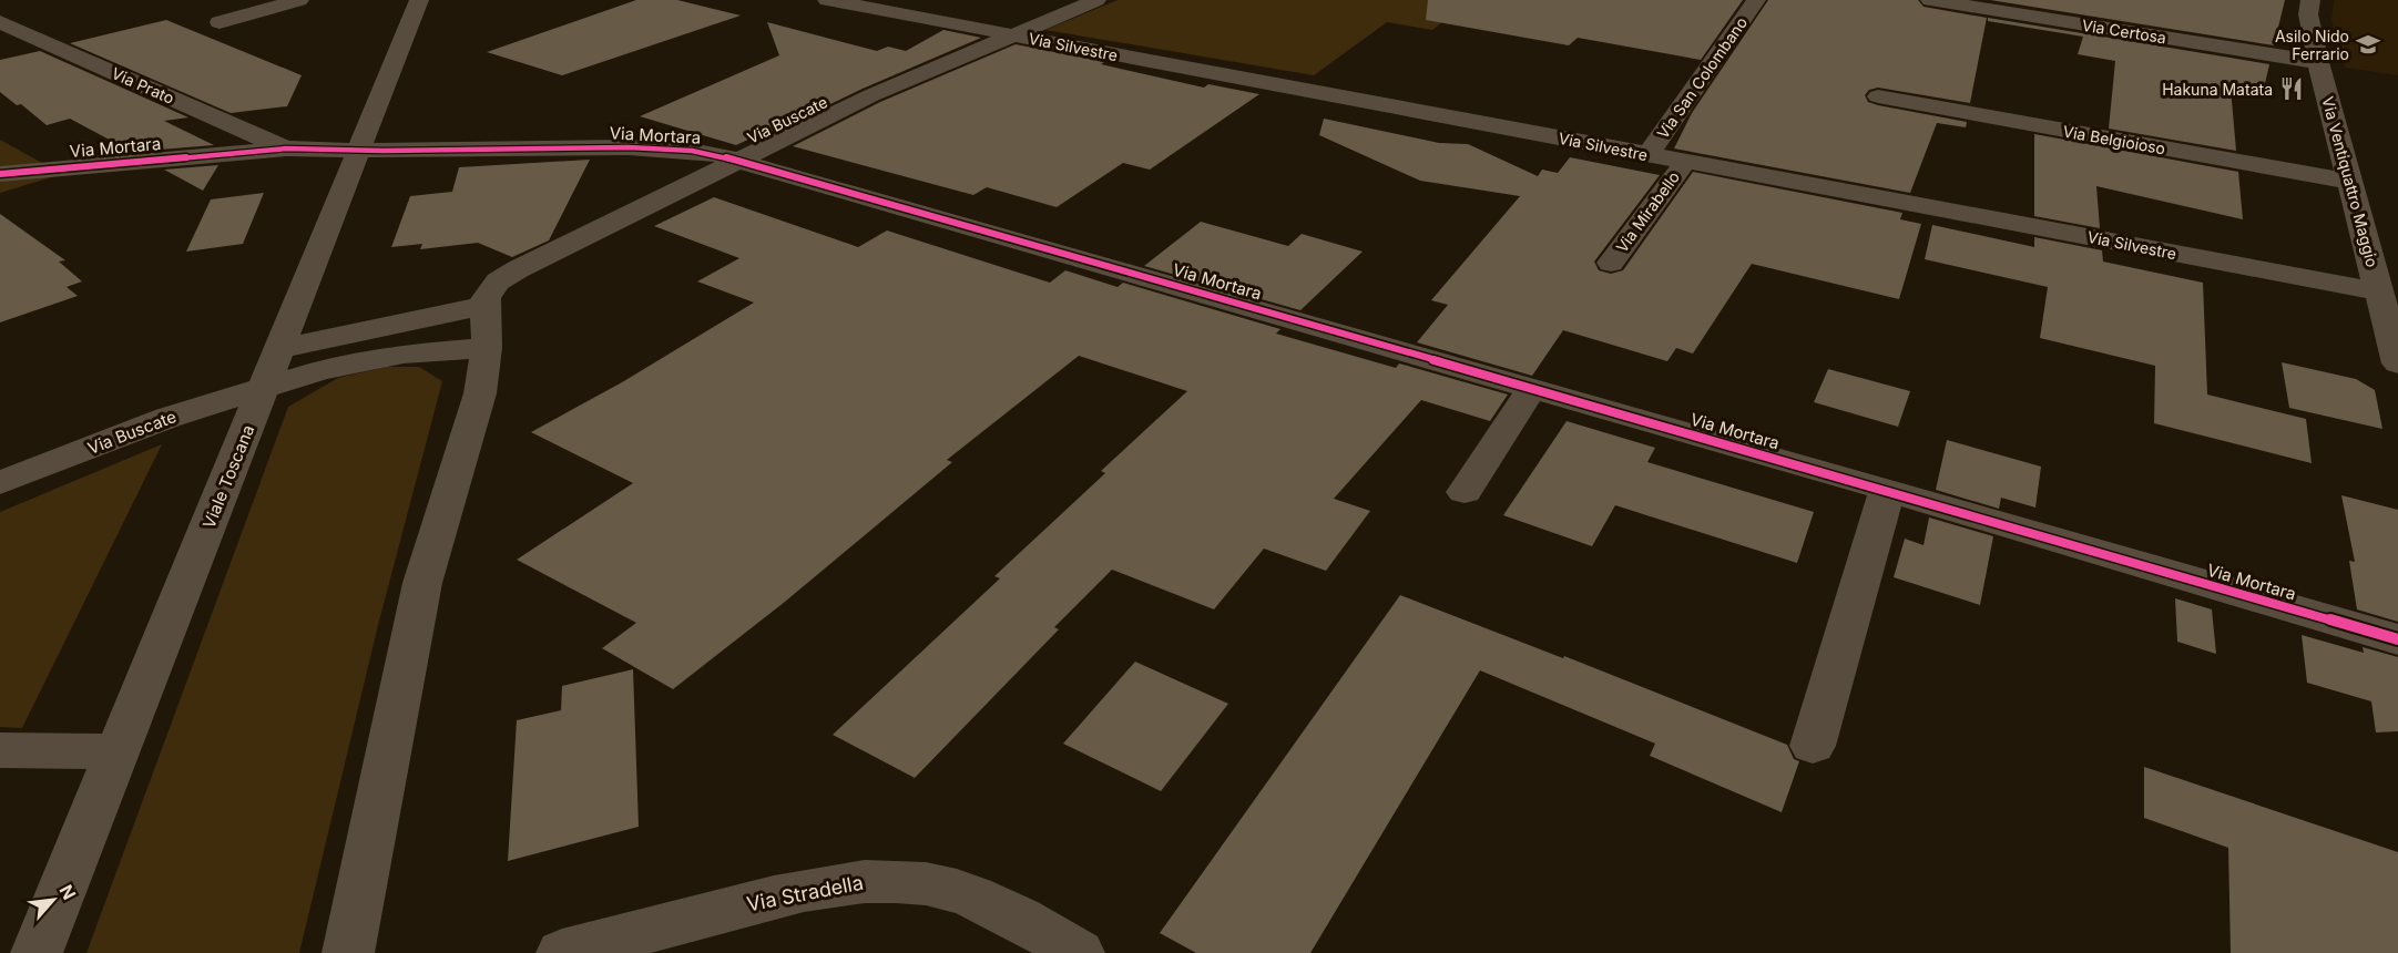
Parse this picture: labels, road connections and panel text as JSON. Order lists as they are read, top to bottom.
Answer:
{
  "streets": {
    "street": [
      "Via Certosa",
      "Via Silvestre",
      "Via San Colombano",
      "Via Prato",
      "Via Buscate",
      "Via Mortara",
      "Via Belgioioso",
      "Via Ventiquattro Maggio",
      "Via Mirabello",
      "Viale Toscana",
      "Via Stradella"
    ]
  },
  "crossings": [
    ["Via Certosa", "Via Ventiquattro Maggio"],
    ["Via Silvestre", "Via San Colombano"],
    ["Via Silvestre", "Via Buscate"],
    ["Via Silvestre", "Via Ventiquattro Maggio"],
    ["Via Silvestre", "Via Mirabello"],
    ["Via Prato", "Via Mortara"],
    ["Via Buscate", "Via Mortara"],
    ["Via Buscate", "Viale Toscana"],
    ["Via Mortara", "Viale Toscana"],
    ["Via Belgioioso", "Via Ventiquattro Maggio"]
  ],
  "places": {
    "school or university": ["Asilo Nido Ferrario"],
    "restaurant": ["Hakuna Matata"]
  },
  "north": "top right"
}
